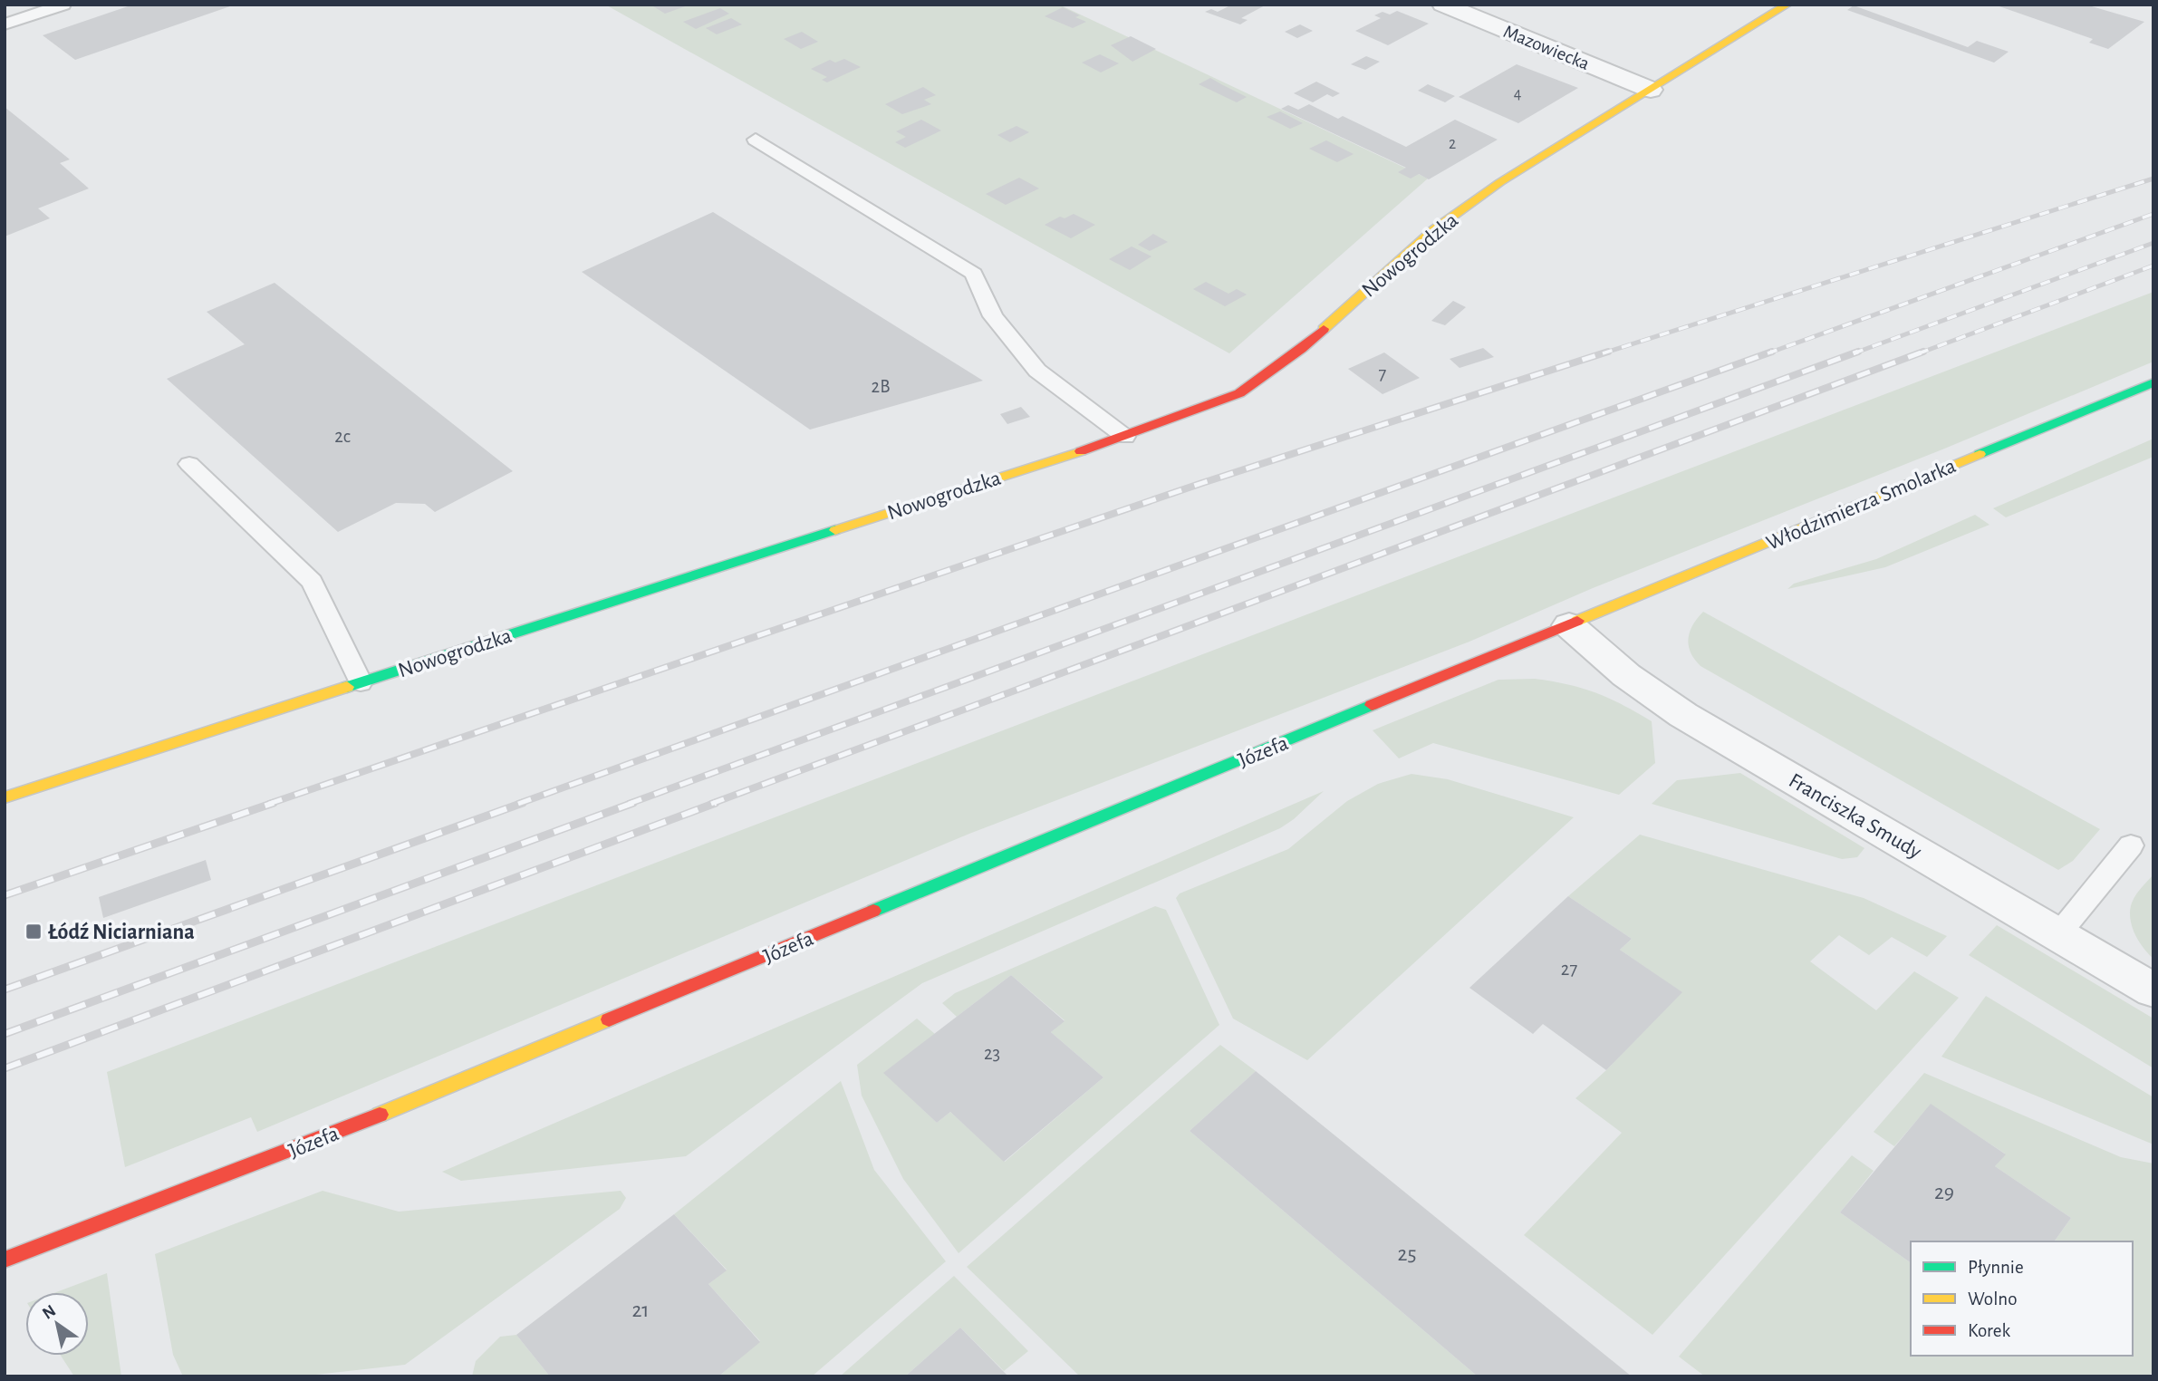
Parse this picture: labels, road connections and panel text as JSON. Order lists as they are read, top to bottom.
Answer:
{
  "streets": {
    "street": [
      "Mazowiecka",
      "Nowogrodzka",
      "Włodzimierza Smolarka",
      "Józefa",
      "Franciszka Smudy"
    ]
  },
  "crossings": [
    ["Mazowiecka", "Nowogrodzka"],
    ["Włodzimierza Smolarka", "Józefa"],
    ["Włodzimierza Smolarka", "Franciszka Smudy"],
    ["Józefa", "Franciszka Smudy"]
  ],
  "places": {
    "transit": ["Łódź Niciarniana"]
  },
  "house_numbers": [
    "4",
    "2",
    "7",
    "2B",
    "2c",
    "27",
    "23",
    "29",
    "25",
    "21"
  ],
  "legend": ["Płynnie", "Wolno", "Korek"],
  "north": "top left"
}
